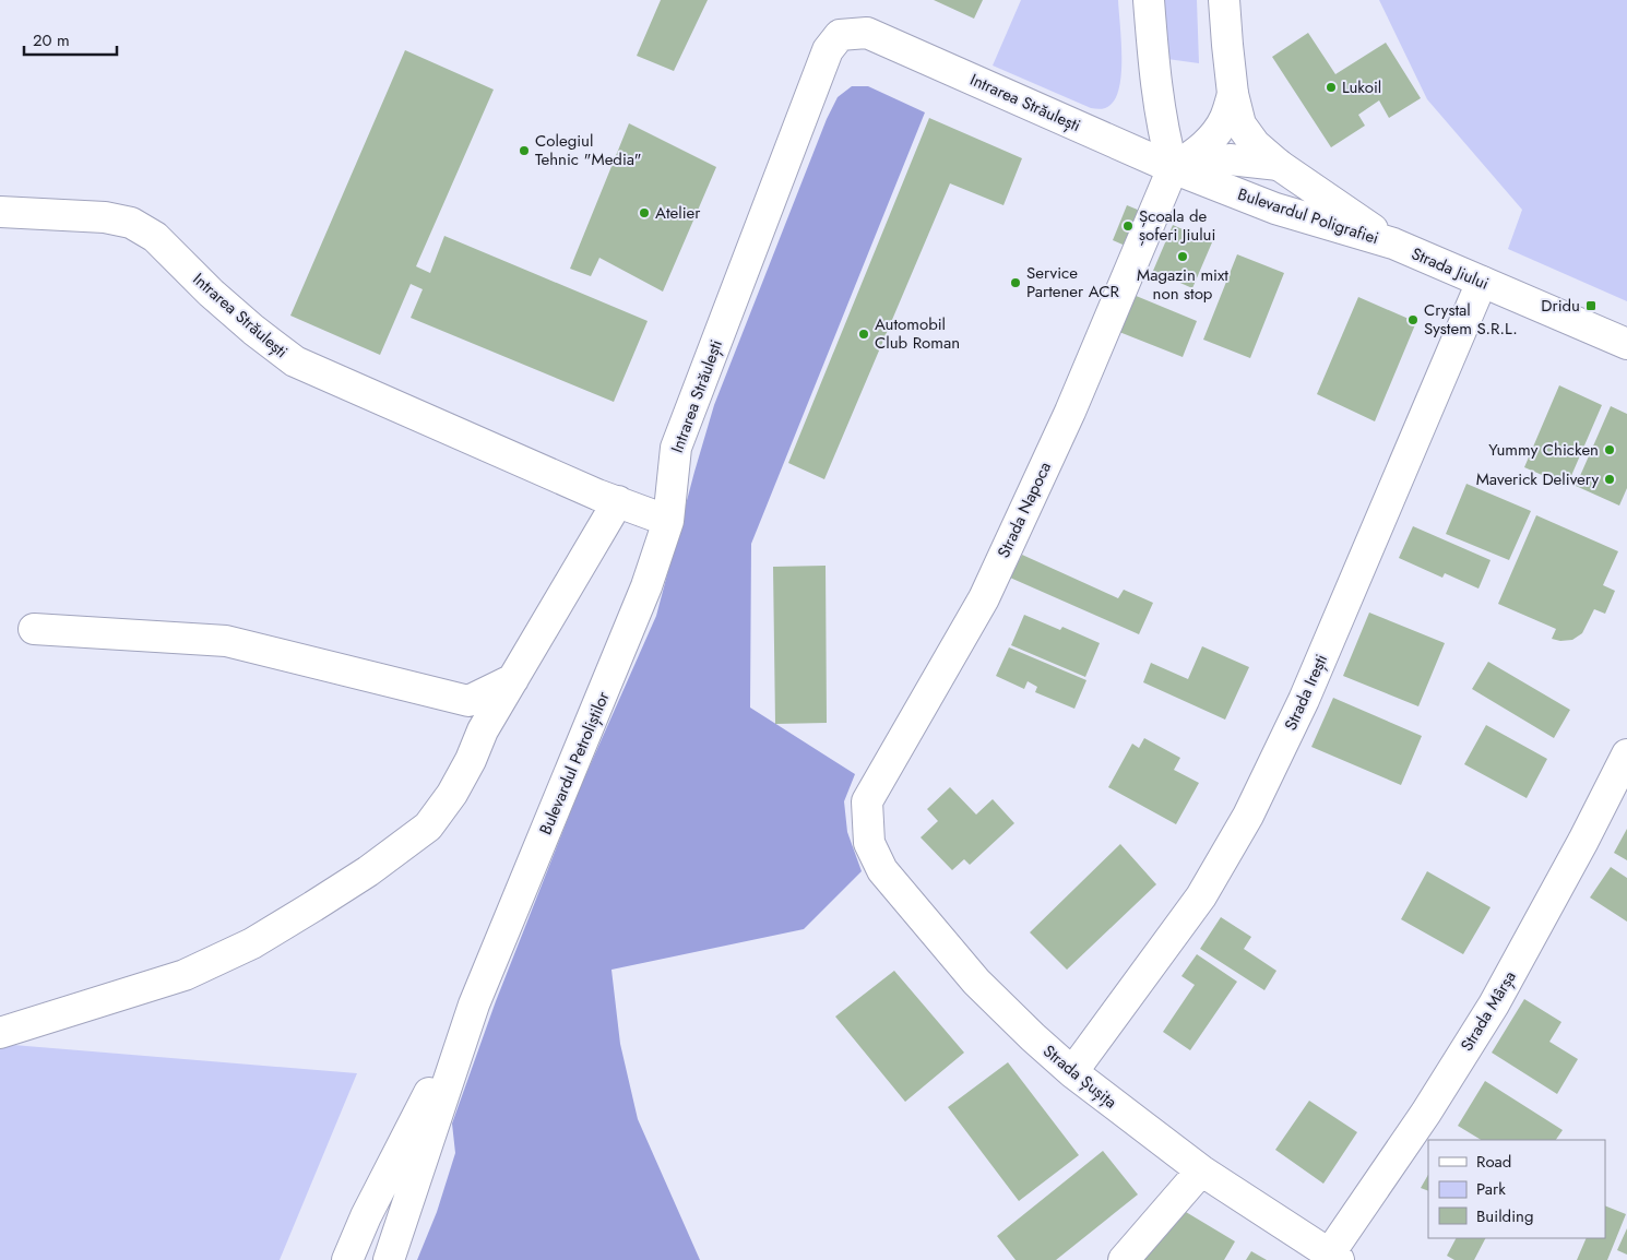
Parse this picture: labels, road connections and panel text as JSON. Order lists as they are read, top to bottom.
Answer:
{
  "streets": {
    "street": [
      "Intrarea Străulești",
      "Bulevardul Poligrafiei",
      "Strada Jiului",
      "Strada Napoca",
      "Strada Irești",
      "Bulevardul Petroliștilor",
      "Strada Mârșa",
      "Strada Șușița"
    ]
  },
  "crossings": [
    ["Intrarea Străulești", "Bulevardul Poligrafiei"],
    ["Intrarea Străulești", "Strada Napoca"],
    ["Intrarea Străulești", "Bulevardul Petroliștilor"],
    ["Bulevardul Poligrafiei", "Strada Jiului"],
    ["Bulevardul Poligrafiei", "Strada Napoca"],
    ["Strada Jiului", "Strada Irești"],
    ["Strada Napoca", "Strada Șușița"],
    ["Strada Irești", "Strada Șușița"],
    ["Strada Mârșa", "Strada Șușița"]
  ],
  "places": {
    "other": [
      "Lukoil",
      "Colegiul Tehnic \"Media\"",
      "Atelier",
      "Școala de șoferi Jiului",
      "Magazin mixt non stop",
      "Service Partener ACR",
      "Crystal System S.R.L.",
      "Automobil Club Roman",
      "Yummy Chicken",
      "Maverick Delivery"
    ],
    "transit": ["Dridu"]
  },
  "legend": ["Road", "Park", "Building"],
  "scale_bar": "20 m"
}
